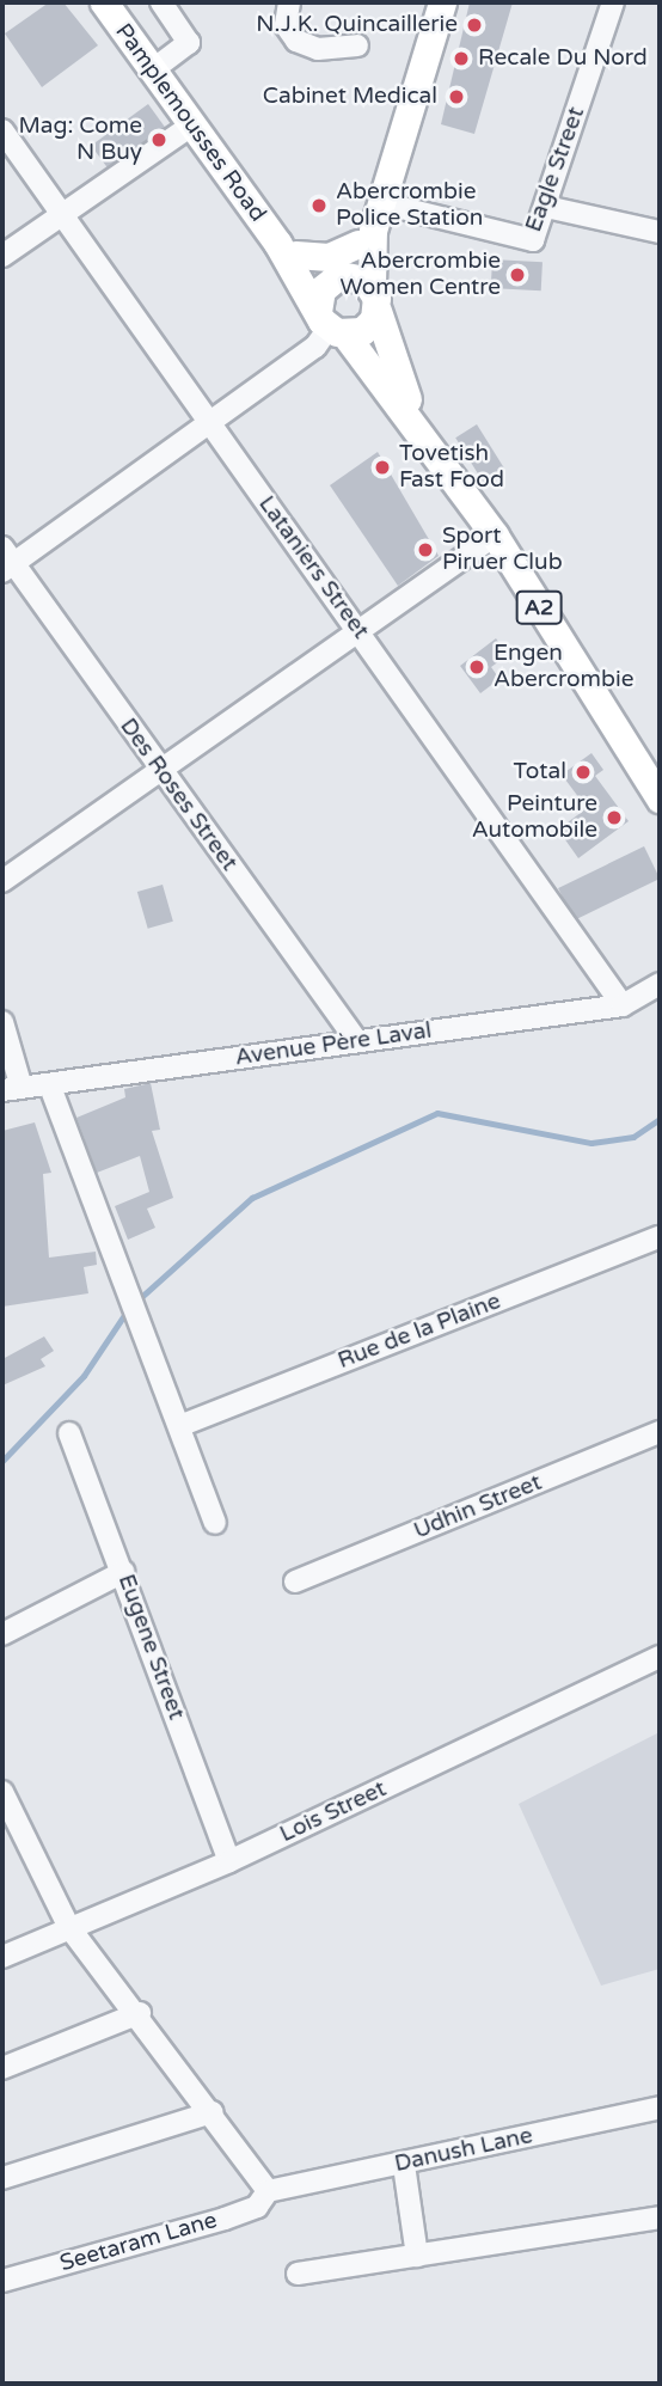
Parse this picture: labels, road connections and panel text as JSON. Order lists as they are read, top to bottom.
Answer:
{
  "streets": {
    "main road": ["Pamplemousses Road", "A2"],
    "street": [
      "Eagle Street",
      "Lataniers Street",
      "Des Roses Street",
      "Avenue Père Laval",
      "Rue de la Plaine",
      "Udhin Street",
      "Eugene Street",
      "Lois Street",
      "Danush Lane",
      "Seetaram Lane"
    ]
  },
  "crossings": [
    ["Eagle Street", "A2"],
    ["Lataniers Street", "Avenue Père Laval"],
    ["Des Roses Street", "Avenue Père Laval"],
    ["Eugene Street", "Lois Street"],
    ["Danush Lane", "Seetaram Lane"]
  ],
  "places": [
    "N.J.K. Quincaillerie",
    "Recale Du Nord",
    "Cabinet Medical",
    "Mag: Come N Buy",
    "Abercrombie Police Station",
    "Abercrombie Women Centre",
    "Tovetish Fast Food",
    "Sport Piruer Club",
    "Engen Abercrombie",
    "Total",
    "Peinture Automobile"
  ]
}
